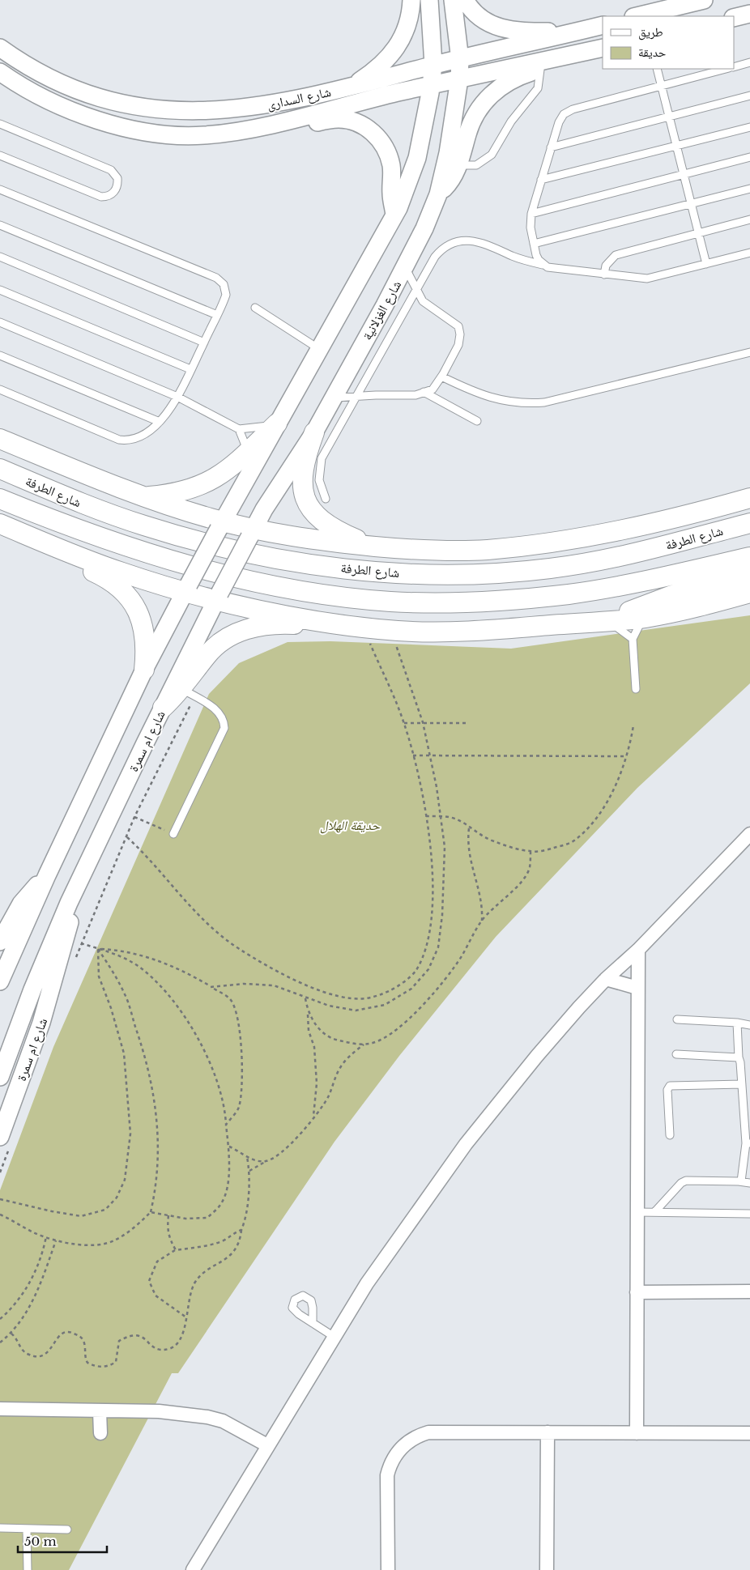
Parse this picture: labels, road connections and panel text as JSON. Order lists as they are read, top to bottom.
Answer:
{
  "streets": {
    "main road": ["شارع الطرفة"],
    "street": ["شارع السدارى", "شارع الغزلانية", "شارع ام سمرة"]
  },
  "crossings": [
    ["شارع السدارى", "شارع الغزلانية"],
    ["شارع الغزلانية", "شارع ام سمرة"]
  ],
  "parks": ["حديقة الهلال"],
  "legend": ["طريق", "حديقة"],
  "scale_bar": "50 m"
}
